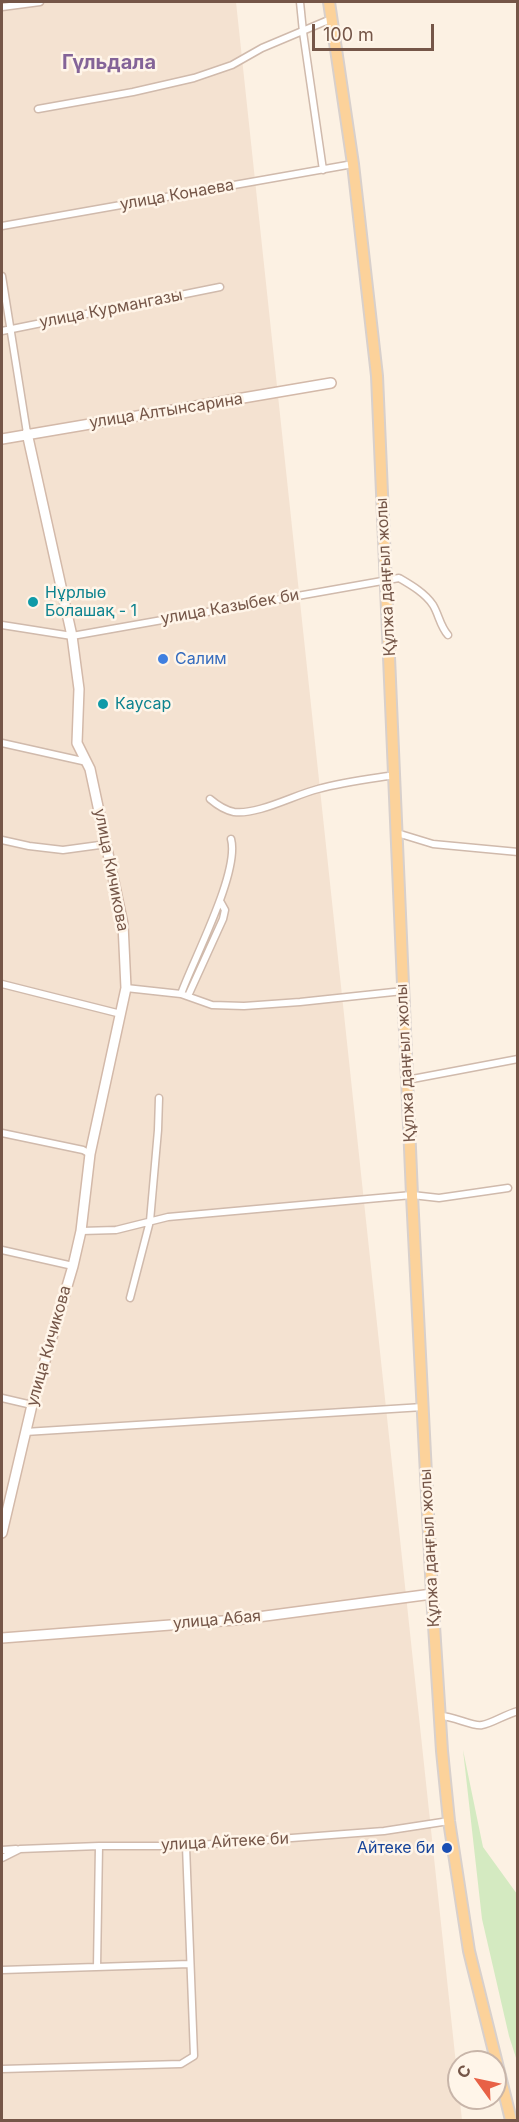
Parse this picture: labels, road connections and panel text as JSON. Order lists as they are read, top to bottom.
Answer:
{
  "streets": {
    "main road": ["Құлжа даңғыл жолы"],
    "street": [
      "улица Конаева",
      "улица Курмангазы",
      "улица Алтынсарина",
      "улица Казыбек би",
      "улица Кичикова",
      "улица Абая",
      "улица Айтеке би"
    ]
  },
  "crossings": [
    ["улица Конаева", "Құлжа даңғыл жолы"],
    ["улица Курмангазы", "улица Кичикова"],
    ["улица Алтынсарина", "улица Кичикова"],
    ["Құлжа даңғыл жолы", "улица Казыбек би"],
    ["Құлжа даңғыл жолы", "улица Абая"],
    ["Құлжа даңғыл жолы", "улица Айтеке би"],
    ["улица Казыбек би", "улица Кичикова"]
  ],
  "districts": ["Гүльдала"],
  "places": [
    "Нұрлыө Болашақ - 1",
    "Салим",
    "Каусар",
    "Айтеке би"
  ],
  "scale_bar": "100 m",
  "north": "top left"
}
